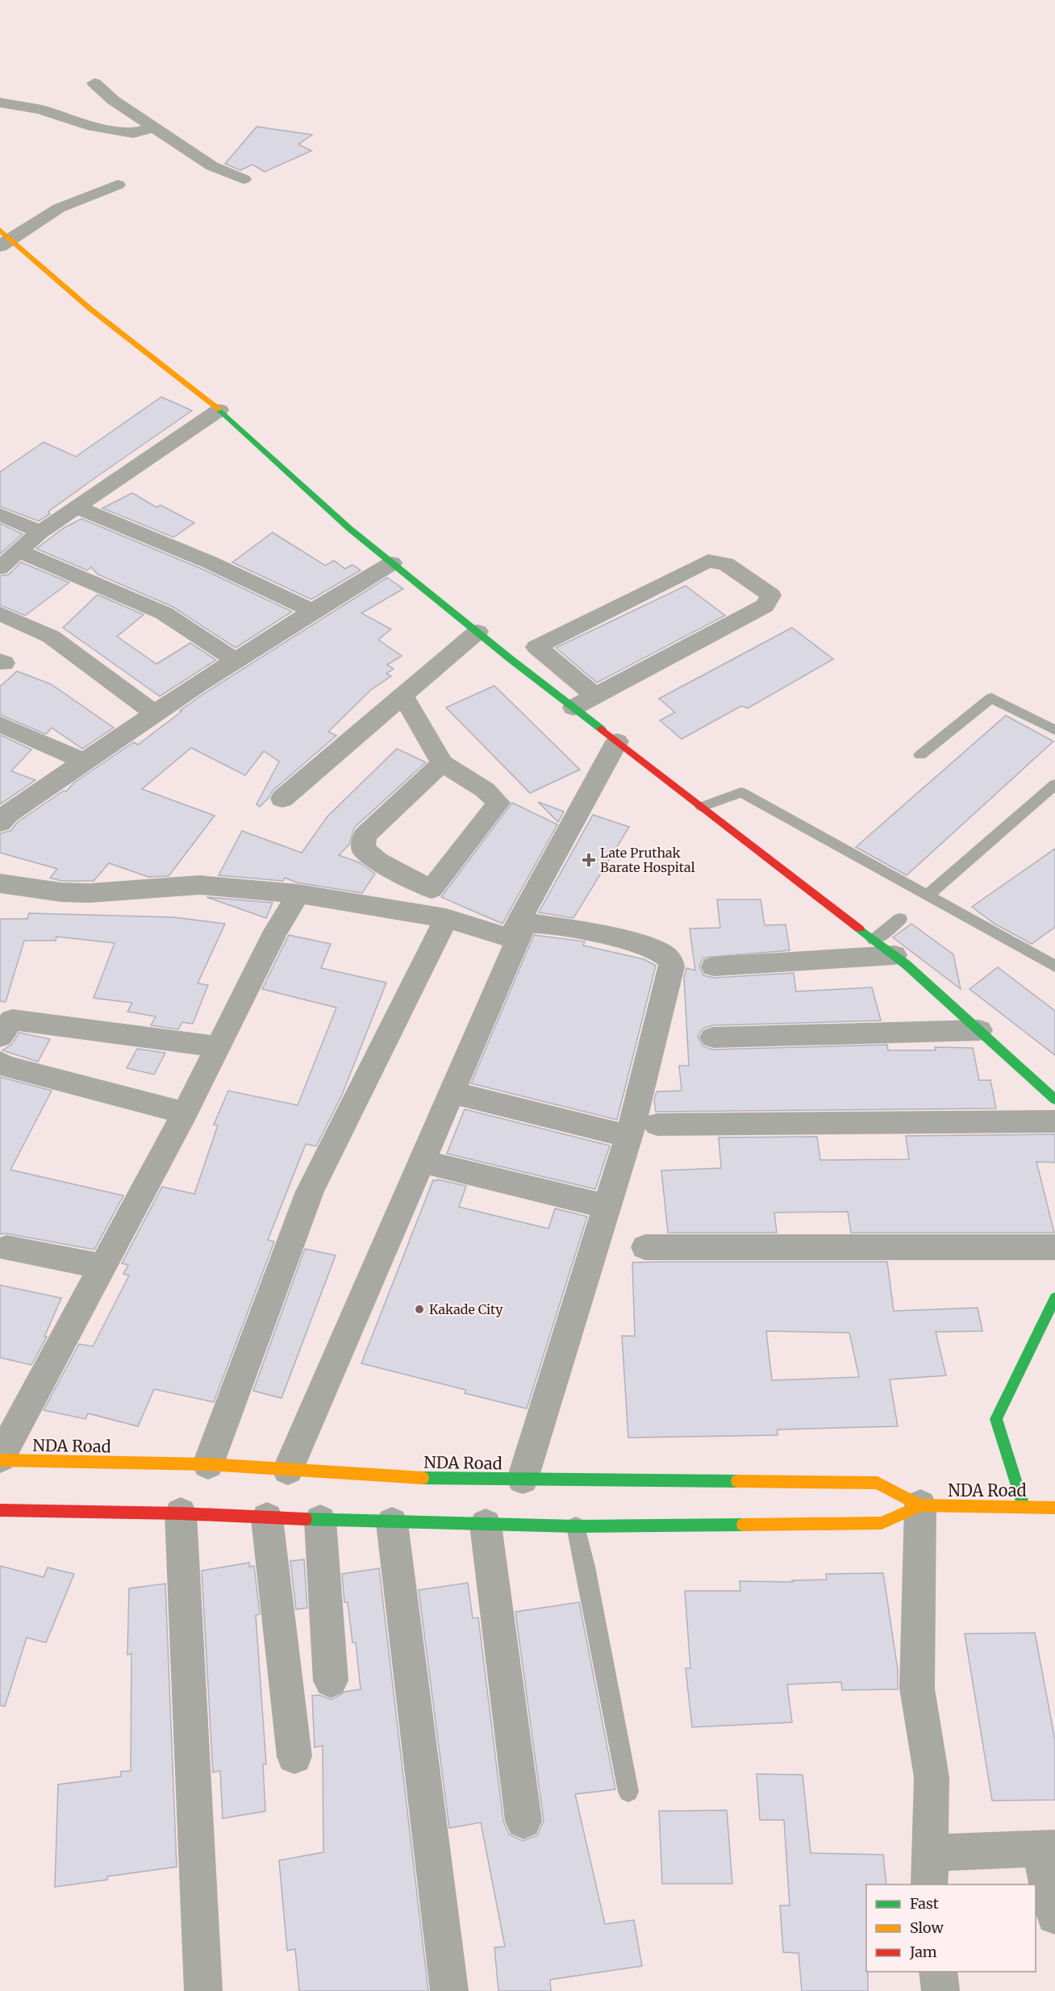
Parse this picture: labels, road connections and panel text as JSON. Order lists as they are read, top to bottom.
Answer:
{
  "streets": {
    "street": ["NDA Road"]
  },
  "places": {
    "health": ["Late Pruthak Barate Hospital"],
    "other": ["Kakade City"]
  },
  "legend": ["Fast", "Slow", "Jam"]
}
